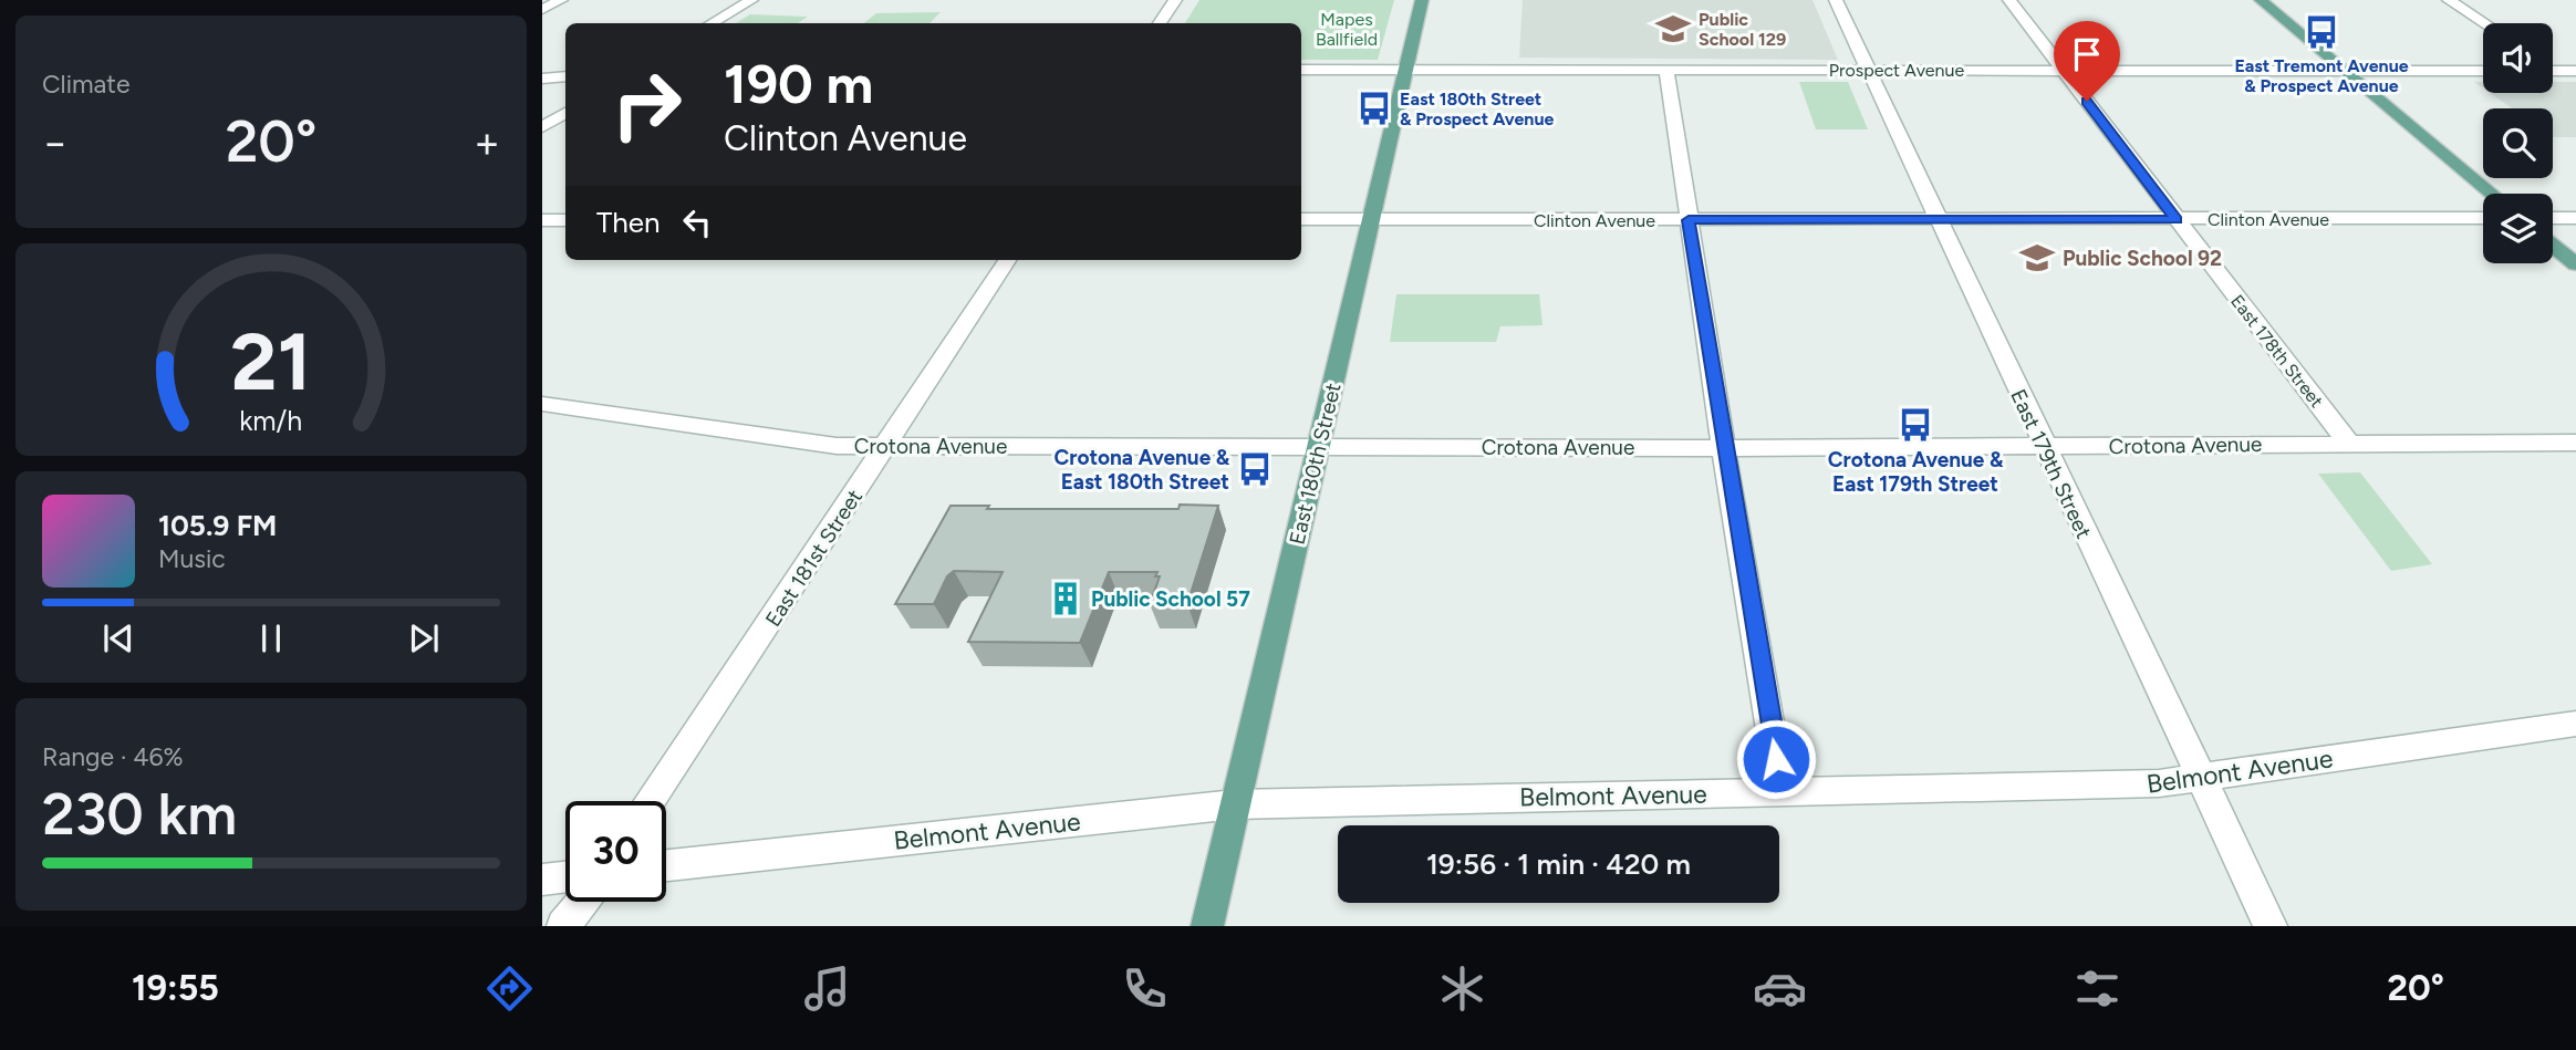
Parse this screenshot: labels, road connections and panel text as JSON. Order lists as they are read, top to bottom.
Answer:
{
  "streets": {
    "main road": ["East 180th Street"],
    "street": [
      "Prospect Avenue",
      "Clinton Avenue",
      "East 178th Street",
      "Crotona Avenue",
      "East 179th Street",
      "East 181st Street",
      "Belmont Avenue"
    ]
  },
  "crossings": [
    ["Prospect Avenue", "East 178th Street"],
    ["Prospect Avenue", "East 180th Street"],
    ["Prospect Avenue", "East 179th Street"],
    ["Clinton Avenue", "East 178th Street"],
    ["Clinton Avenue", "East 180th Street"],
    ["Clinton Avenue", "East 179th Street"],
    ["East 178th Street", "Crotona Avenue"],
    ["Crotona Avenue", "East 180th Street"],
    ["Crotona Avenue", "East 179th Street"],
    ["Crotona Avenue", "East 181st Street"],
    ["East 180th Street", "Belmont Avenue"],
    ["East 179th Street", "Belmont Avenue"]
  ],
  "parks": ["Mapes Ballfield"],
  "places": {
    "school or university": ["Public School 129", "Public School 92"],
    "bus stop": [
      "East Tremont Avenue & Prospect Avenue",
      "East 180th Street & Prospect Avenue",
      "Crotona Avenue & East 179th Street",
      "Crotona Avenue & East 180th Street"
    ],
    "building": ["Public School 57"]
  },
  "page": {
    "tile": [
      "Climate",
      ["Range · 46%", "230 km"]
    ],
    "turn": ["190 m", "Clinton Avenue"],
    "heat": ["−", "20°", "+"],
    "then": "Then",
    "song": ["105.9 FM", "Music"],
    "limit": "30",
    "trip": "19:56 · 1 min · 420 m",
    "tabs": ["19:55", "20°"],
    "gauge": ["21", "km/h"]
  }
}
